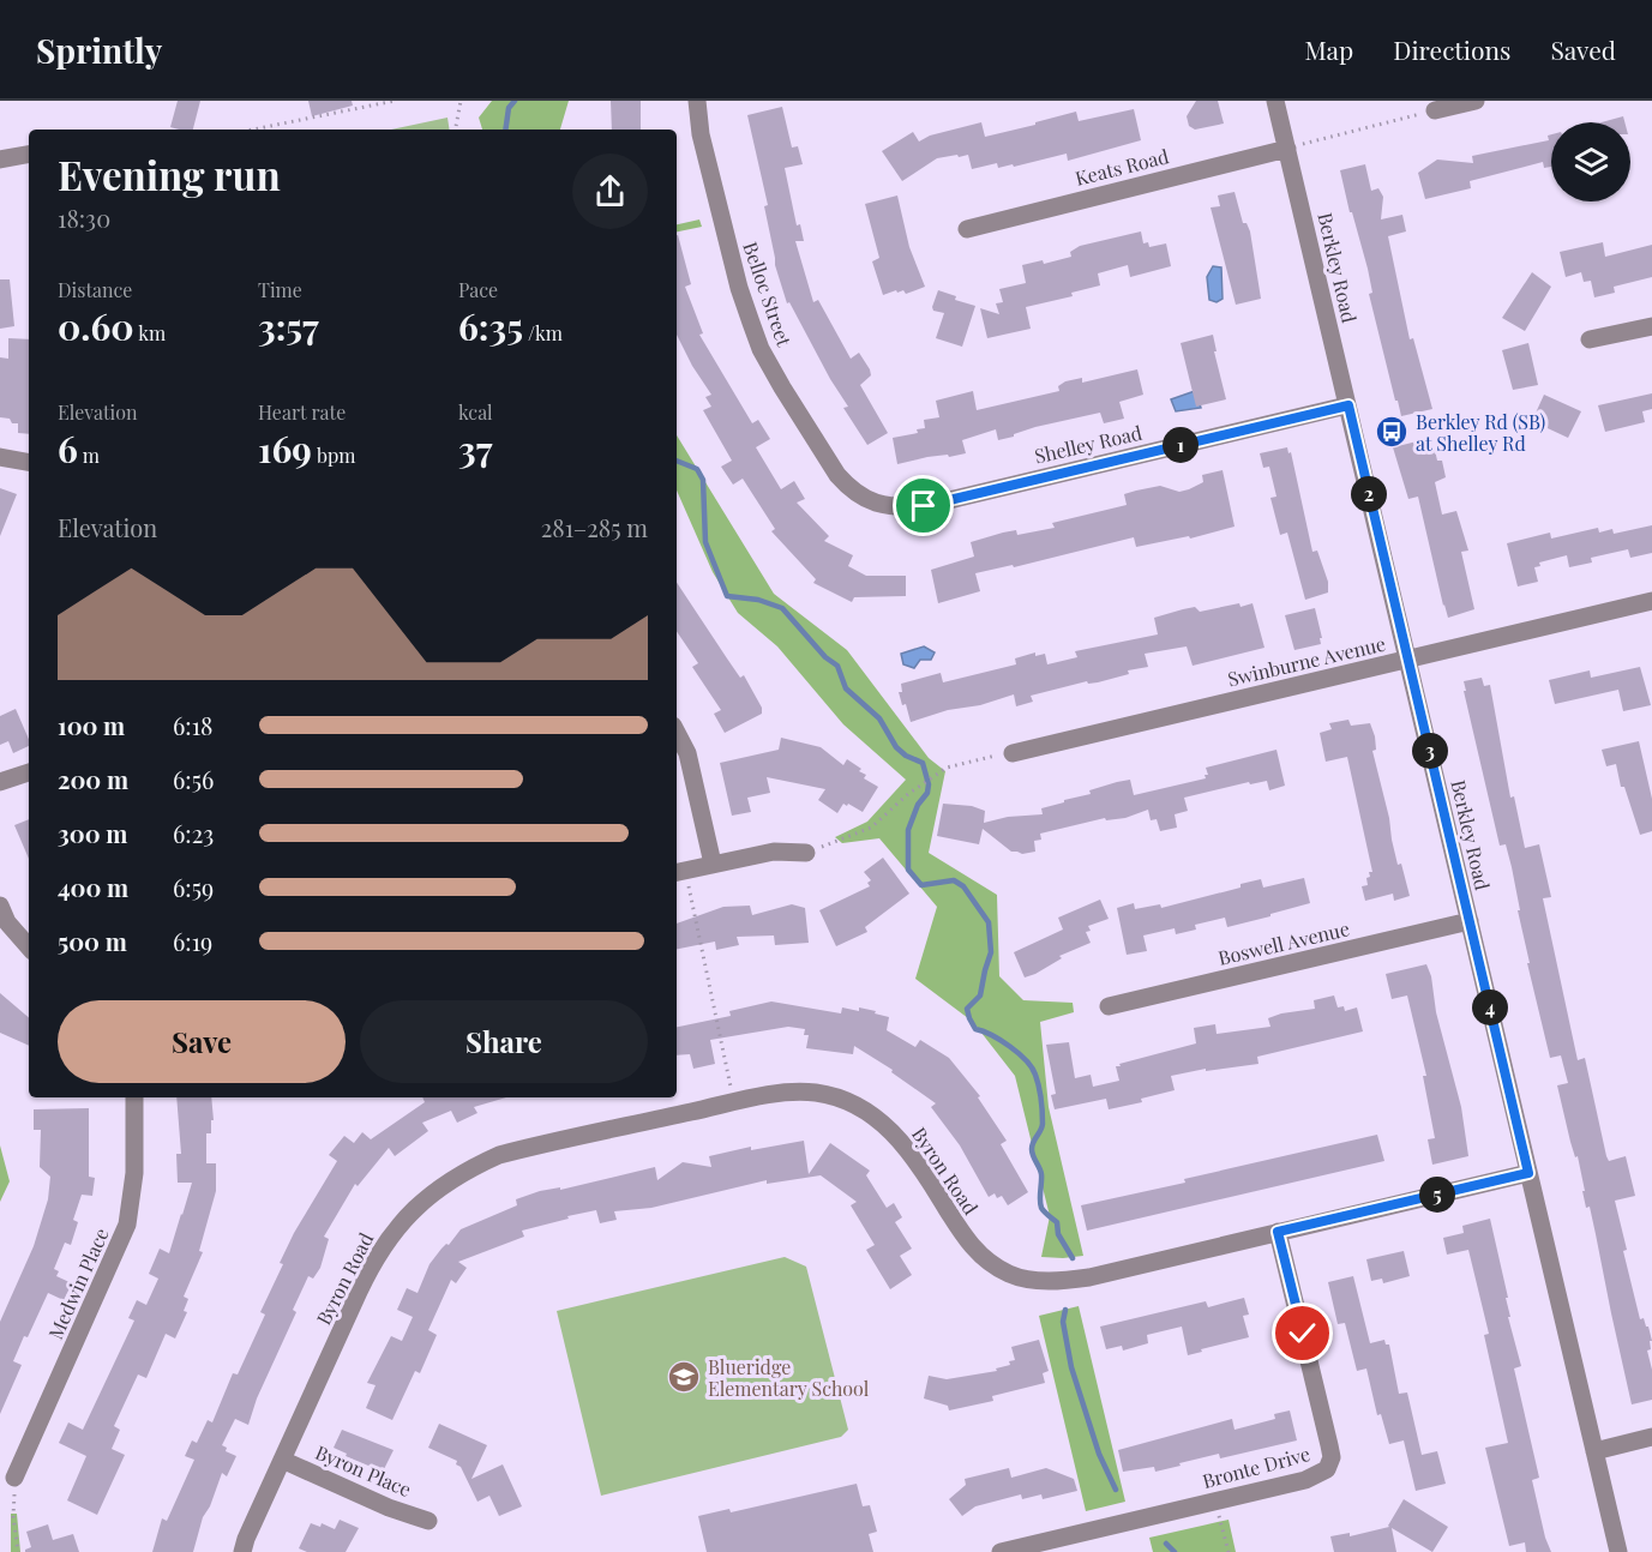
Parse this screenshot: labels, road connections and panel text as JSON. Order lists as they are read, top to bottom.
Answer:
{
  "streets": {
    "street": [
      "Keats Road",
      "Berkley Road",
      "Belloc Street",
      "Shelley Road",
      "Swinburne Avenue",
      "Boswell Avenue",
      "Byron Road",
      "Medwin Place",
      "Bronte Drive",
      "Byron Place"
    ]
  },
  "crossings": [
    ["Keats Road", "Berkley Road"],
    ["Berkley Road", "Shelley Road"],
    ["Berkley Road", "Swinburne Avenue"],
    ["Berkley Road", "Boswell Avenue"],
    ["Berkley Road", "Byron Road"],
    ["Belloc Street", "Shelley Road"],
    ["Byron Road", "Bronte Drive"],
    ["Byron Road", "Byron Place"]
  ],
  "places": {
    "bus stop": ["Berkley Rd (SB) at Shelley Rd"],
    "school or university": ["Blueridge Elementary School"]
  },
  "page": {
    "header": "Sprintly",
    "nav": ["Map", "Directions", "Saved"],
    "heading": ["Evening run", "18:30"],
    "stats": [
      ["Distance", "0.60 km"],
      ["Time", "3:57"],
      ["Pace", "6:35 /km"],
      ["Elevation", "6 m"],
      ["Heart rate", "169 bpm"],
      ["kcal", "37"]
    ],
    "pins": [
      "1",
      "2",
      "3",
      "4",
      "5"
    ],
    "chart": ["Elevation", "281–285 m"],
    "list": [
      {
        "name": "100 m",
        "note": "6:18"
      },
      {
        "name": "200 m",
        "note": "6:56"
      },
      {
        "name": "300 m",
        "note": "6:23"
      },
      {
        "name": "400 m",
        "note": "6:59"
      },
      {
        "name": "500 m",
        "note": "6:19"
      }
    ],
    "buttons": ["Save", "Share"]
  }
}
